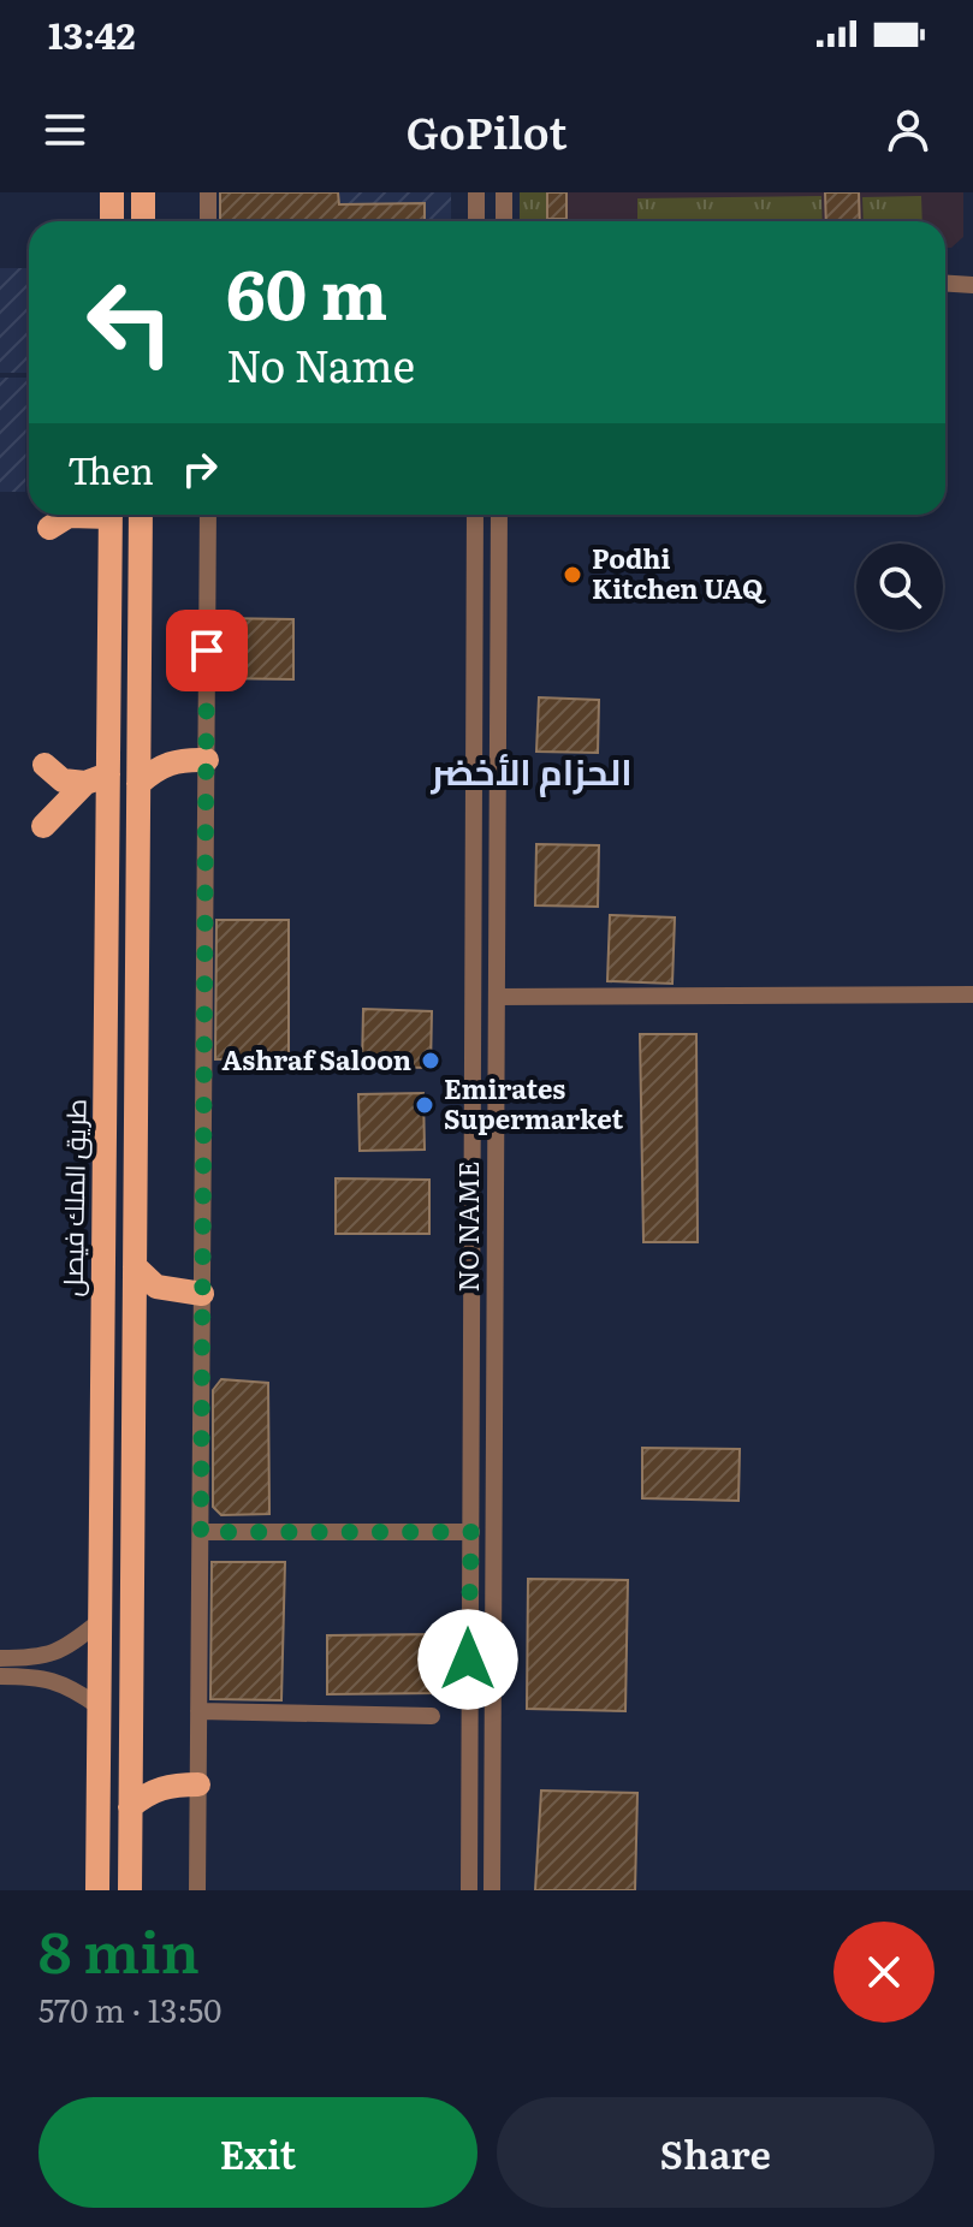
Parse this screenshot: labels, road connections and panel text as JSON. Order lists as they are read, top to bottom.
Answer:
{
  "streets": {
    "main road": ["طريق الملك فيصل"],
    "street": ["NO NAME"]
  },
  "districts": ["الحزام الأخضر"],
  "places": ["Podhi Kitchen UAQ", "Ashraf Saloon", "Emirates Supermarket"],
  "page": {
    "status": "13:42",
    "header": "GoPilot",
    "turn": ["60 m", "No Name"],
    "then": "Then",
    "heading": ["8 min", "570 m · 13:50"],
    "buttons": ["Exit", "Share"]
  }
}
